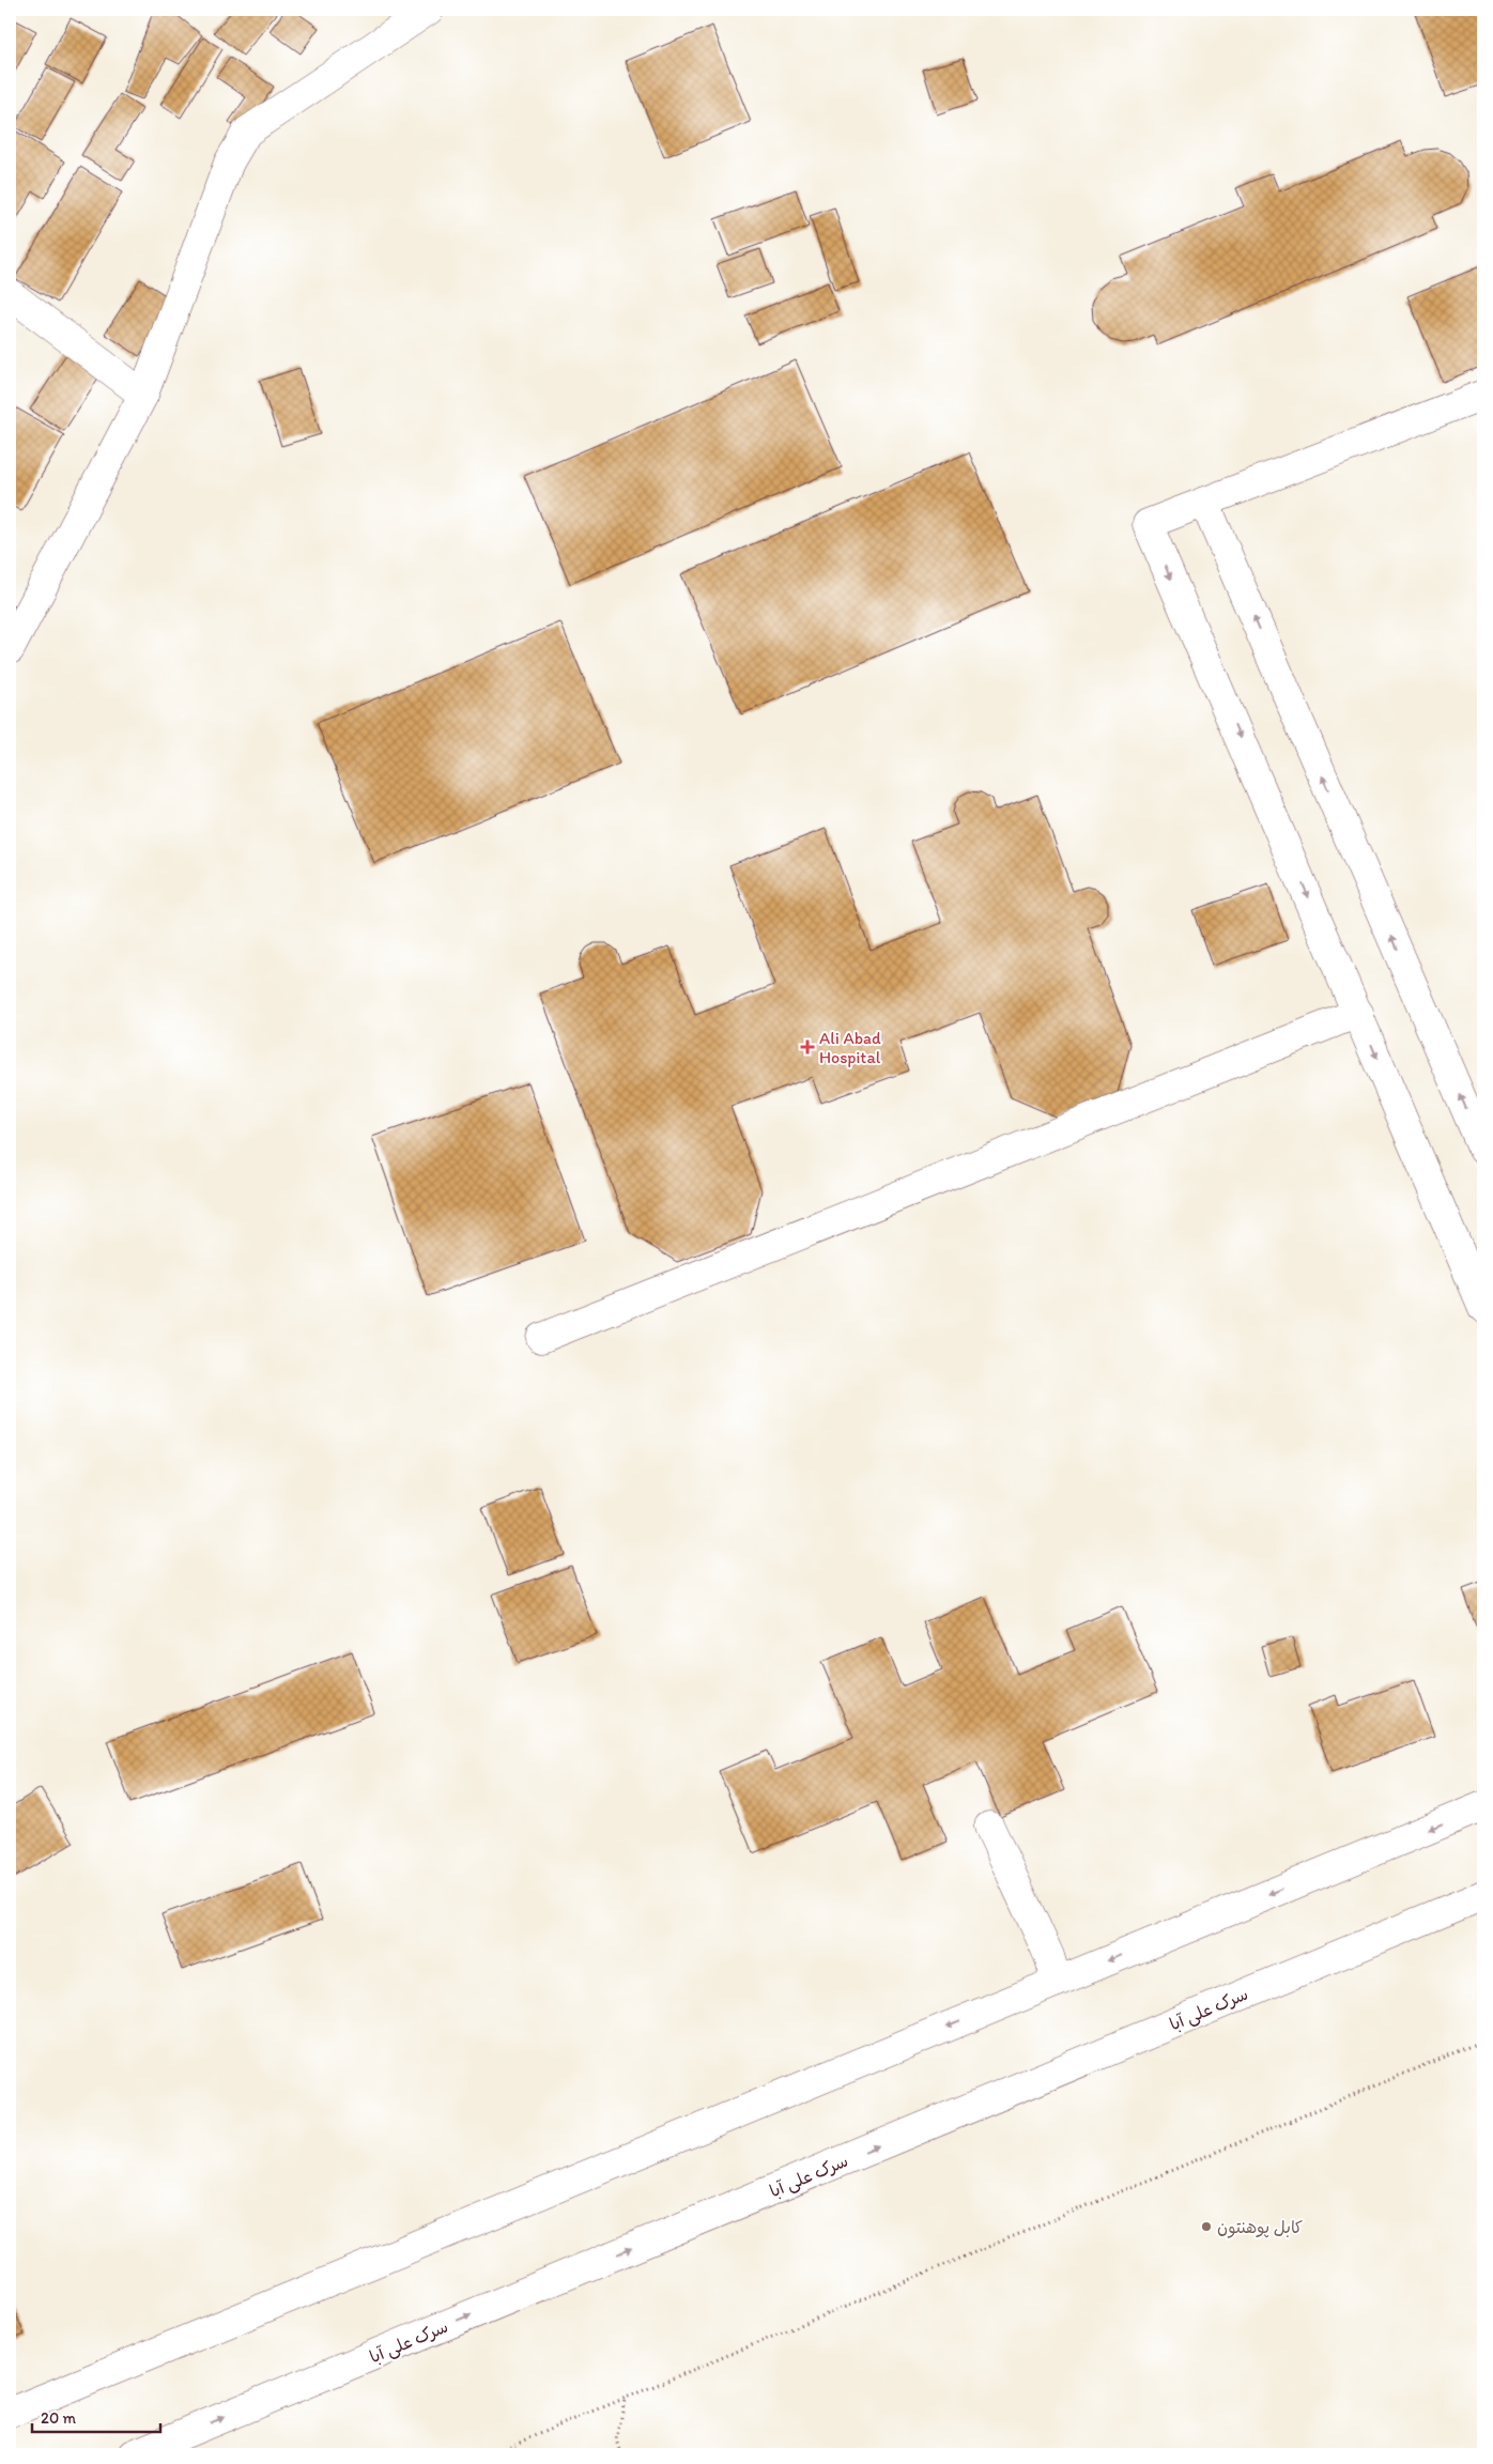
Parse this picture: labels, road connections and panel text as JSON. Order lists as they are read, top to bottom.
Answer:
{
  "streets": {
    "street": ["سرک علی آبا"]
  },
  "places": {
    "health": ["Ali Abad Hospital"],
    "other": ["کابل پوهنتون"]
  },
  "scale_bar": "20 m"
}
